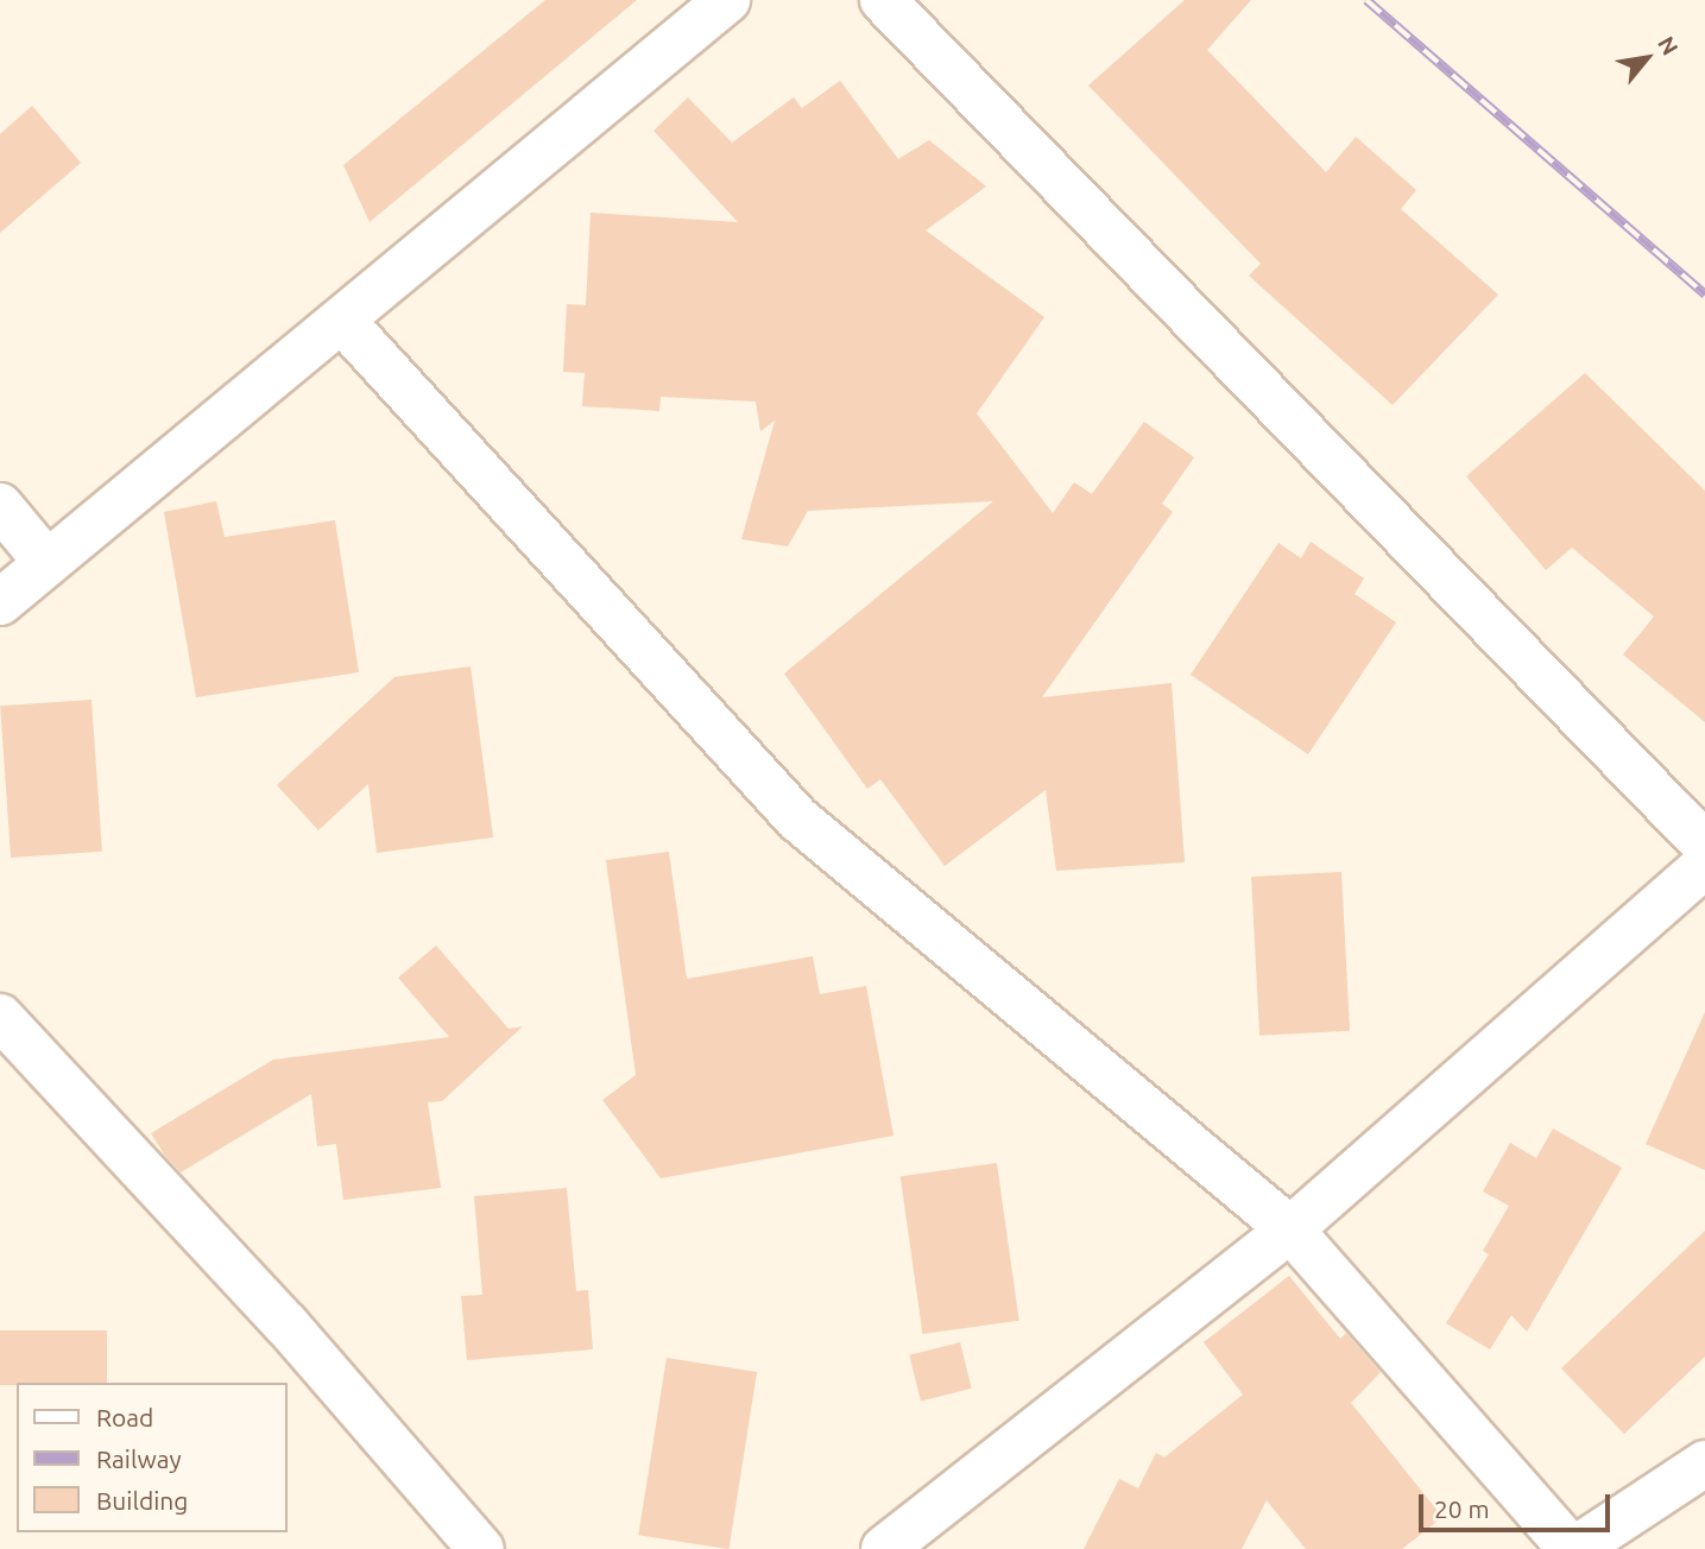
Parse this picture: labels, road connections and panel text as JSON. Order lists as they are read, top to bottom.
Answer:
{
  "legend": ["Road", "Railway", "Building"],
  "scale_bar": "20 m",
  "north": "top right"
}
